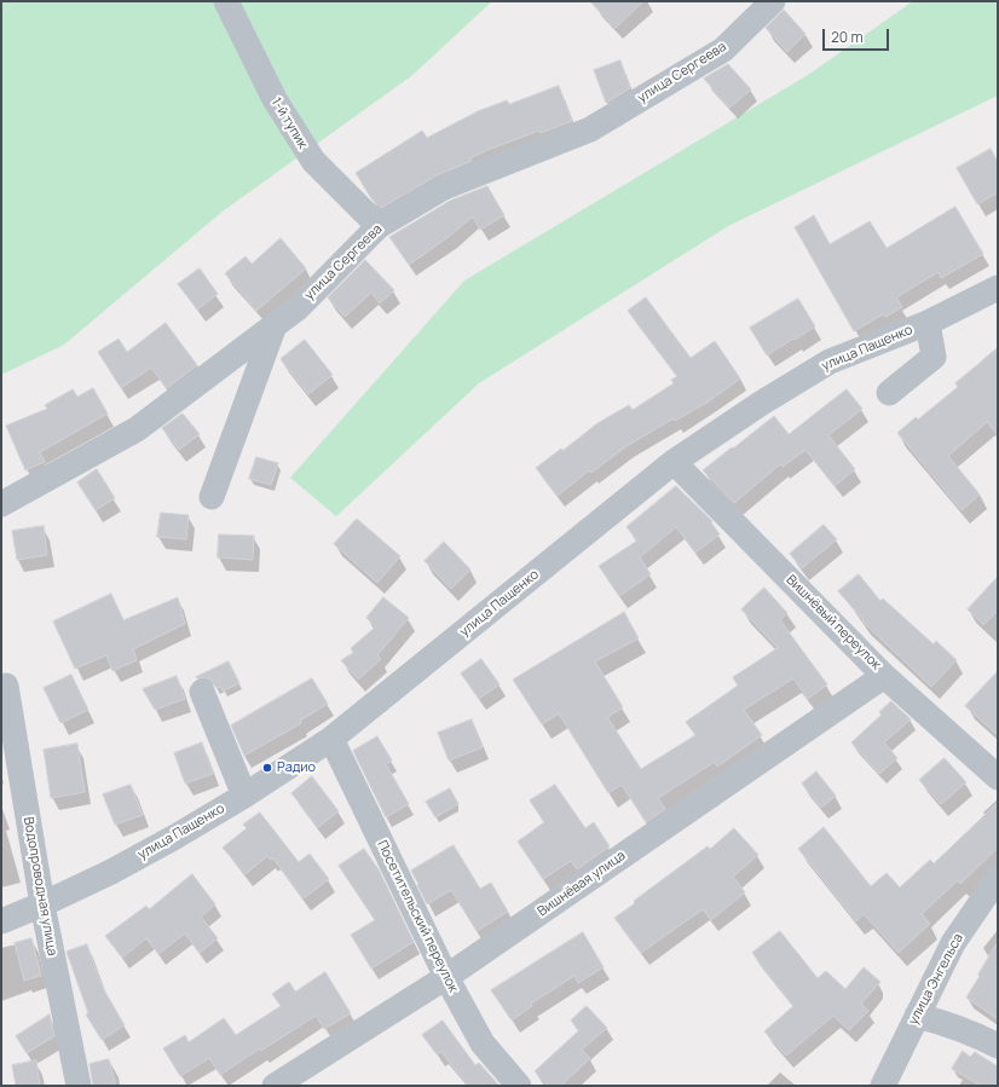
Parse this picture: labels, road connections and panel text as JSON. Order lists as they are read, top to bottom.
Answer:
{
  "streets": {
    "street": [
      "улица Сергеева",
      "1-й тупик",
      "улица Пащенко",
      "Вишнёвый переулок",
      "Вишнёвая улица",
      "Водопроводная улица",
      "Посетительский переулок",
      "улица Энгельса"
    ]
  },
  "crossings": [
    ["улица Сергеева", "1-й тупик"],
    ["улица Пащенко", "Вишнёвый переулок"],
    ["улица Пащенко", "Водопроводная улица"],
    ["улица Пащенко", "Посетительский переулок"],
    ["Вишнёвый переулок", "Вишнёвая улица"],
    ["Вишнёвая улица", "Посетительский переулок"]
  ],
  "places": ["Радио"],
  "scale_bar": "20 m"
}
